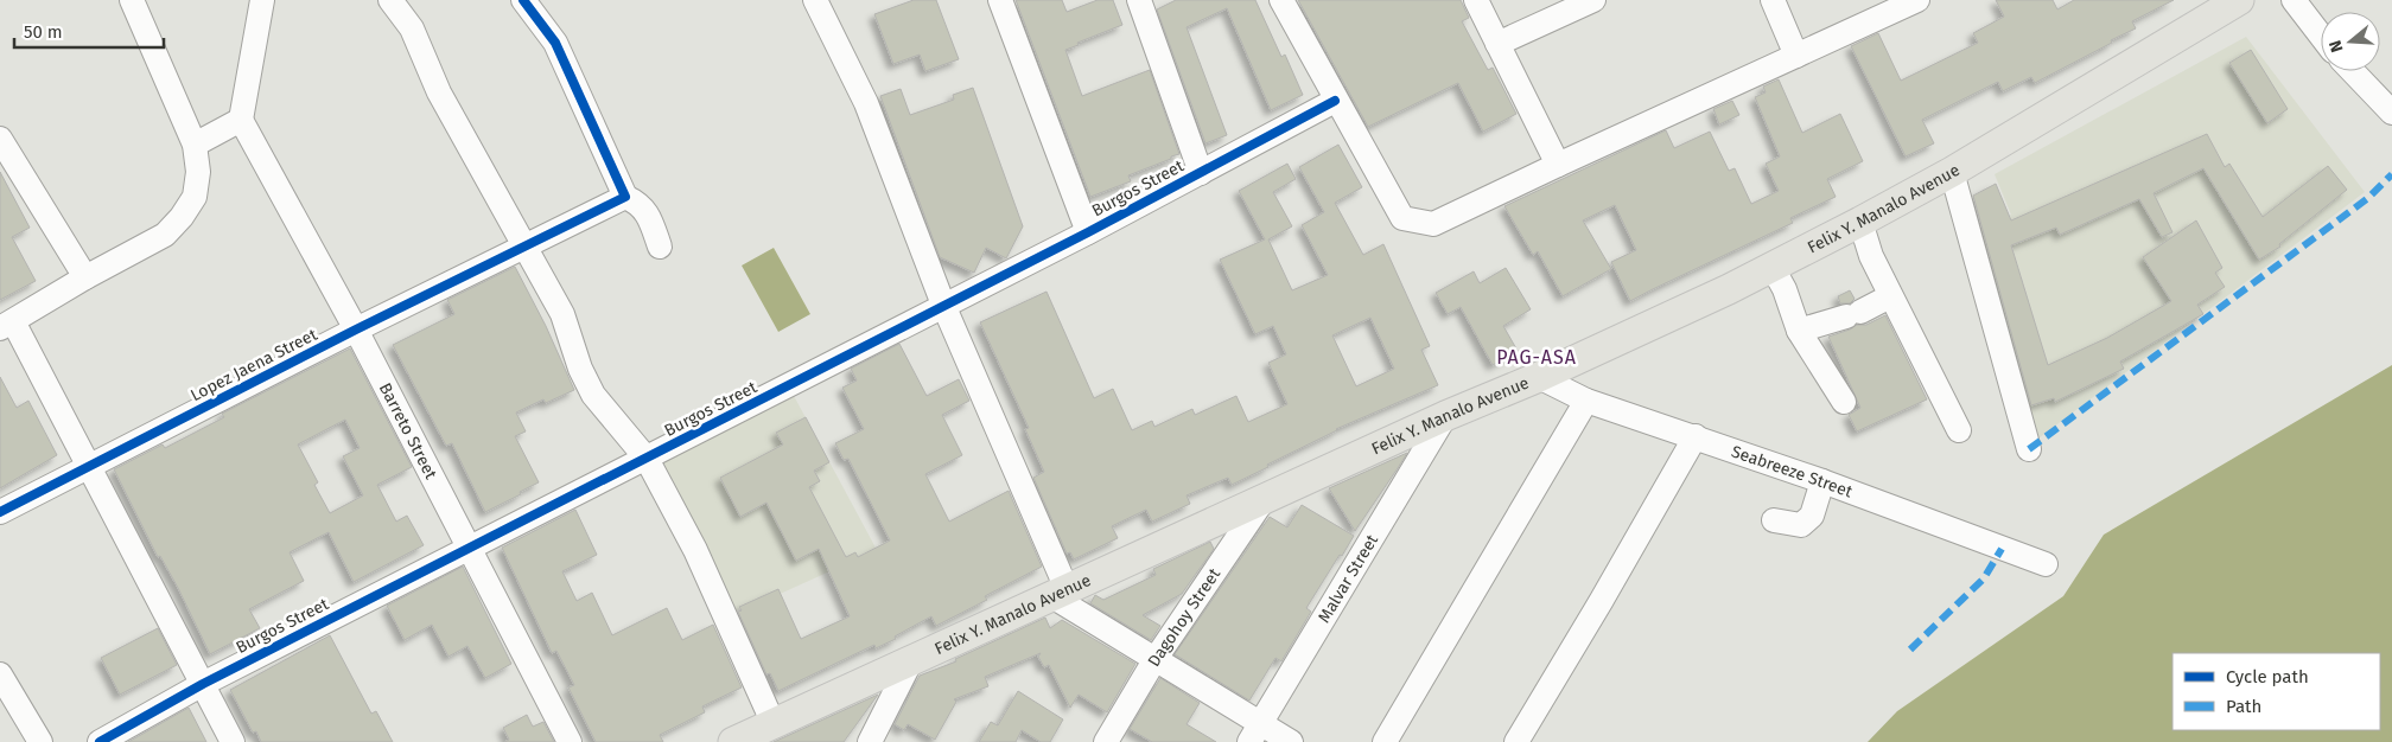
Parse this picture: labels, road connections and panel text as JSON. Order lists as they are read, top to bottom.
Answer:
{
  "streets": {
    "main road": ["Felix Y. Manalo Avenue"],
    "street": [
      "Burgos Street",
      "Lopez Jaena Street",
      "Barreto Street",
      "Seabreeze Street",
      "Malvar Street",
      "Dagohoy Street"
    ]
  },
  "crossings": [
    ["Burgos Street", "Barreto Street"],
    ["Felix Y. Manalo Avenue", "Seabreeze Street"],
    ["Felix Y. Manalo Avenue", "Malvar Street"],
    ["Felix Y. Manalo Avenue", "Dagohoy Street"],
    ["Lopez Jaena Street", "Barreto Street"]
  ],
  "districts": ["PAG-ASA"],
  "legend": ["Cycle path", "Path"],
  "scale_bar": "50 m",
  "north": "left"
}
